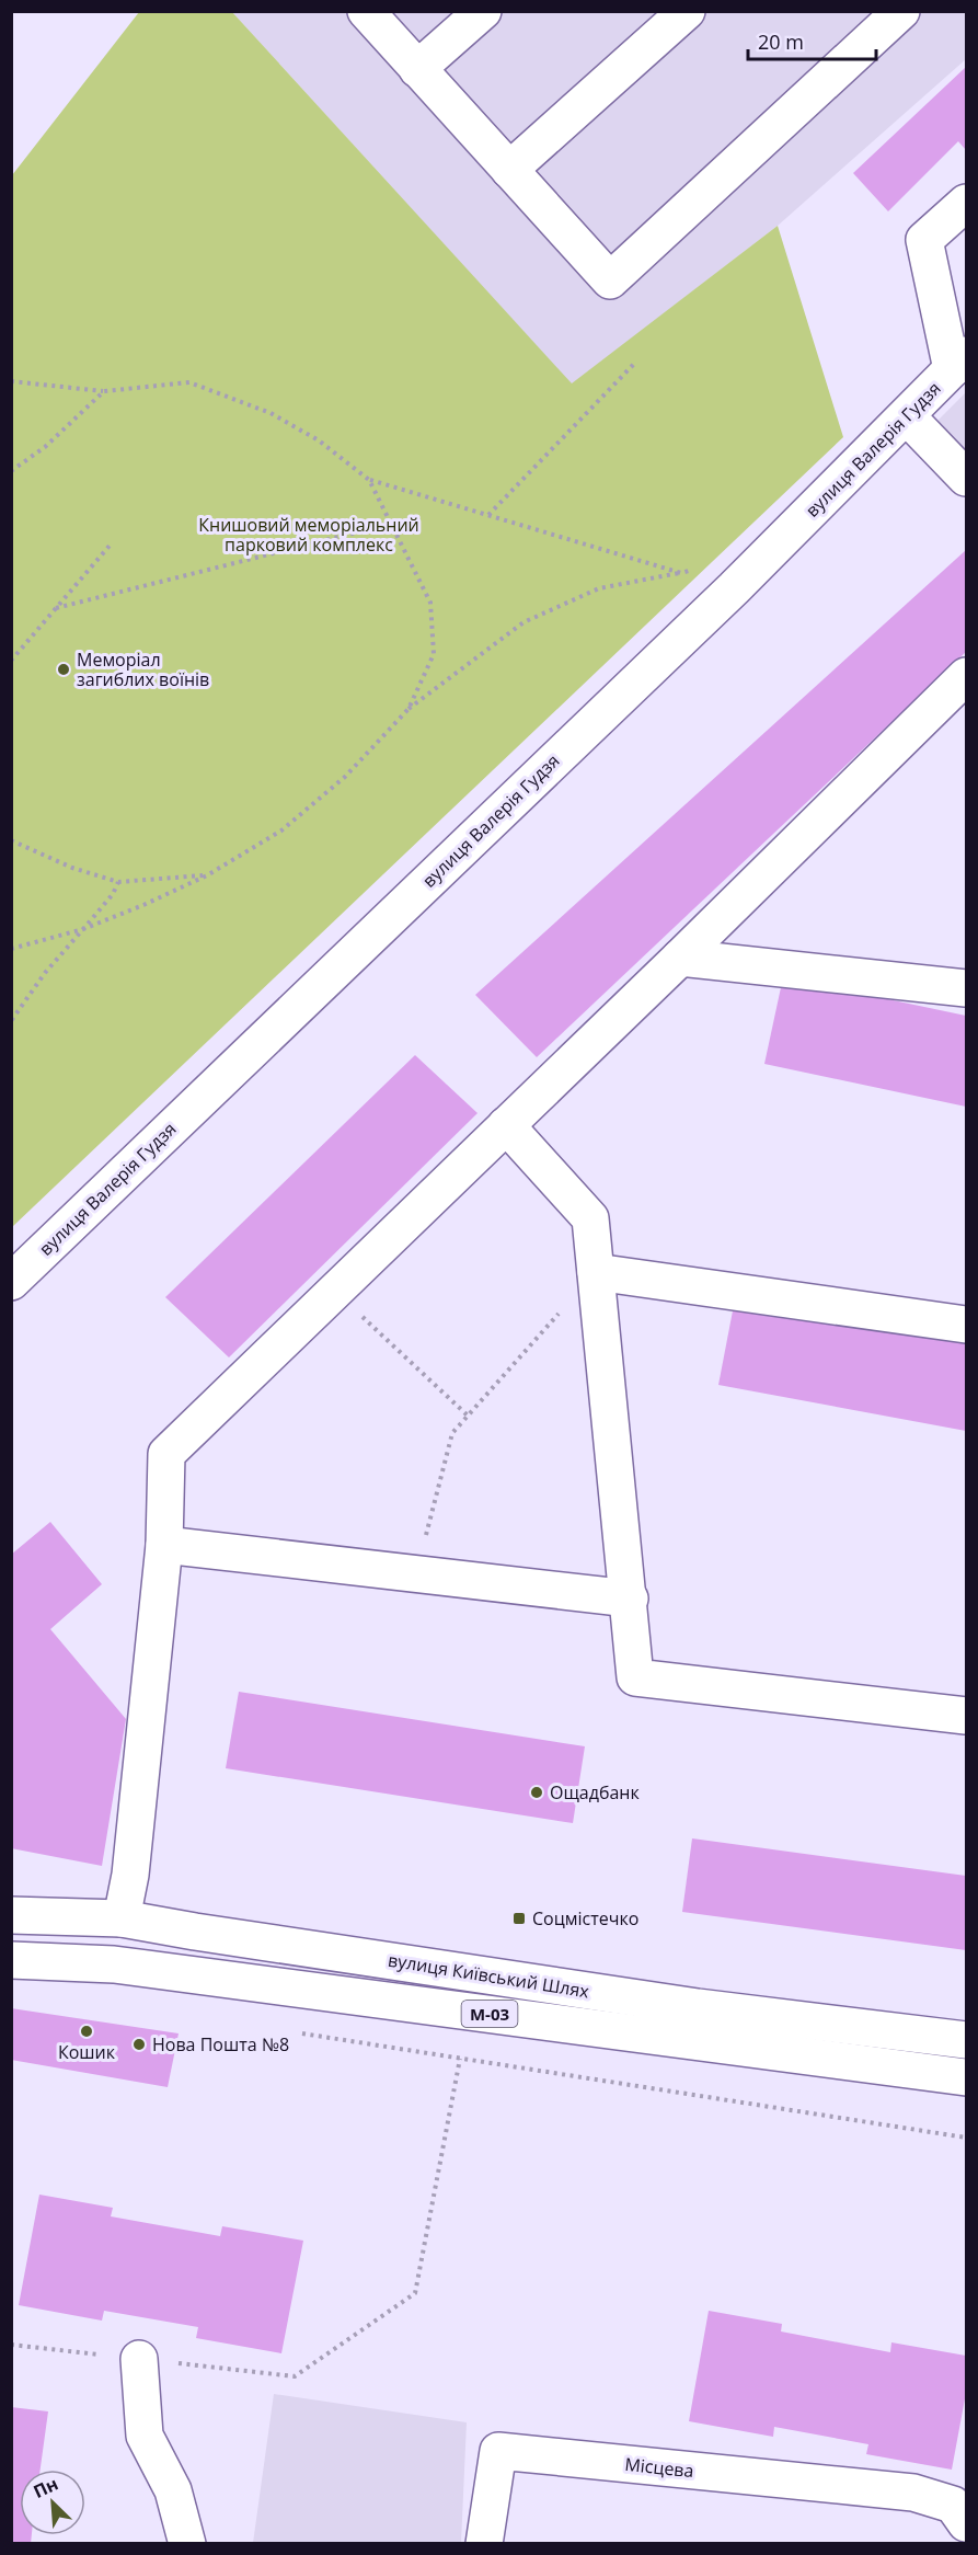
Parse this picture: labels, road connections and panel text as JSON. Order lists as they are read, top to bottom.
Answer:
{
  "streets": {
    "main road": [
      "вулиця Валерія Гудзя",
      "вулиця Київський Шлях",
      "М-03",
      "Місцева"
    ]
  },
  "parks": ["Книшовий меморіальний парковий комплекс"],
  "places": {
    "other": [
      "Меморіал загиблих воїнів",
      "Ощадбанк",
      "Кошик",
      "Нова Пошта №8"
    ],
    "transit": ["Соцмістечко"]
  },
  "scale_bar": "20 m",
  "north": "top left"
}
